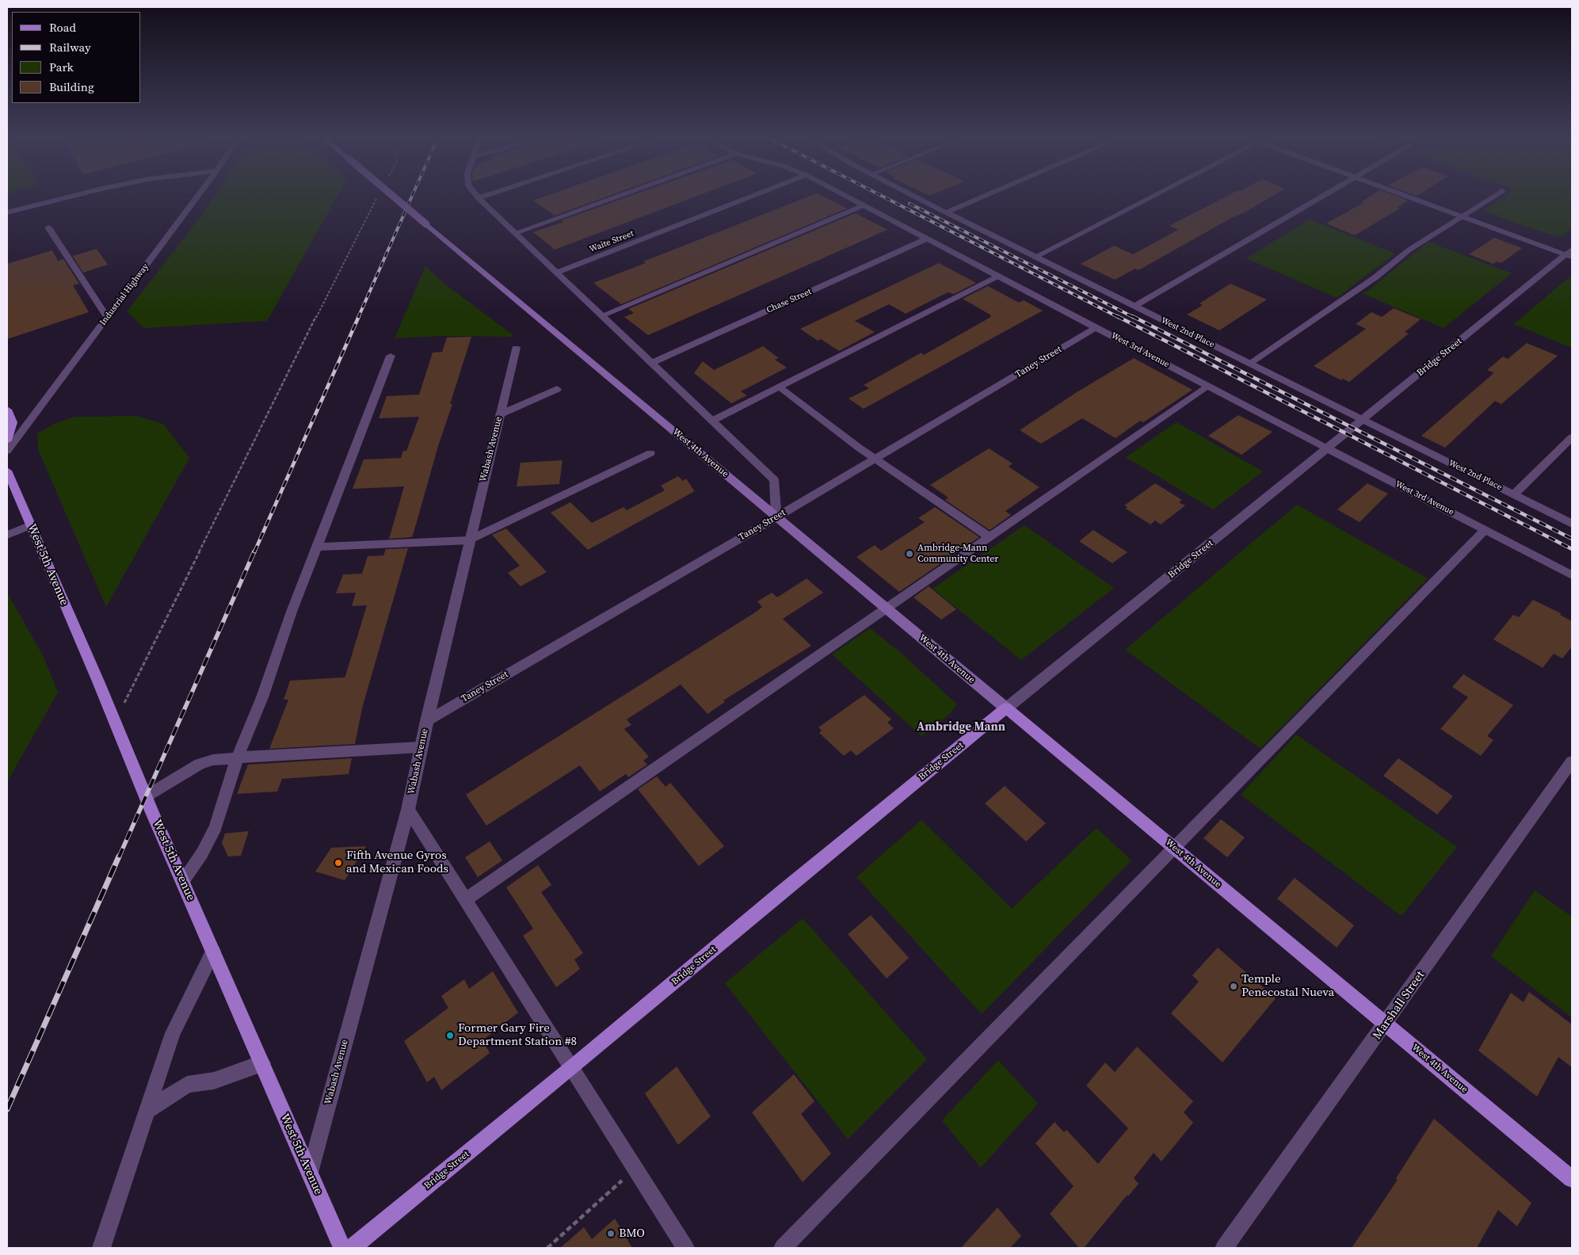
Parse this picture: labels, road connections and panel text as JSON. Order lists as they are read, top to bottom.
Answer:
{
  "streets": {
    "main road": ["Bridge Street", "West 4th Avenue", "West 5th Avenue"],
    "street": [
      "Waite Street",
      "Industrial Highway",
      "Chase Street",
      "West 2nd Place",
      "West 3rd Avenue",
      "Taney Street",
      "Wabash Avenue",
      "Marshall Street"
    ]
  },
  "crossings": [
    ["Chase Street", "West 3rd Avenue"],
    ["West 2nd Place", "Bridge Street"],
    ["West 3rd Avenue", "Bridge Street"],
    ["West 3rd Avenue", "Taney Street"],
    ["Bridge Street", "West 4th Avenue"],
    ["Taney Street", "Wabash Avenue"],
    ["Taney Street", "West 4th Avenue"],
    ["Wabash Avenue", "West 5th Avenue"],
    ["West 4th Avenue", "Marshall Street"]
  ],
  "districts": ["Ambridge Mann"],
  "places": [
    "Ambridge-Mann Community Center",
    "Fifth Avenue Gyros and Mexican Foods",
    "Temple Penecostal Nueva",
    "Former Gary Fire Department Station #8",
    "BMO"
  ],
  "legend": [
    "Road",
    "Railway",
    "Park",
    "Building"
  ]
}
